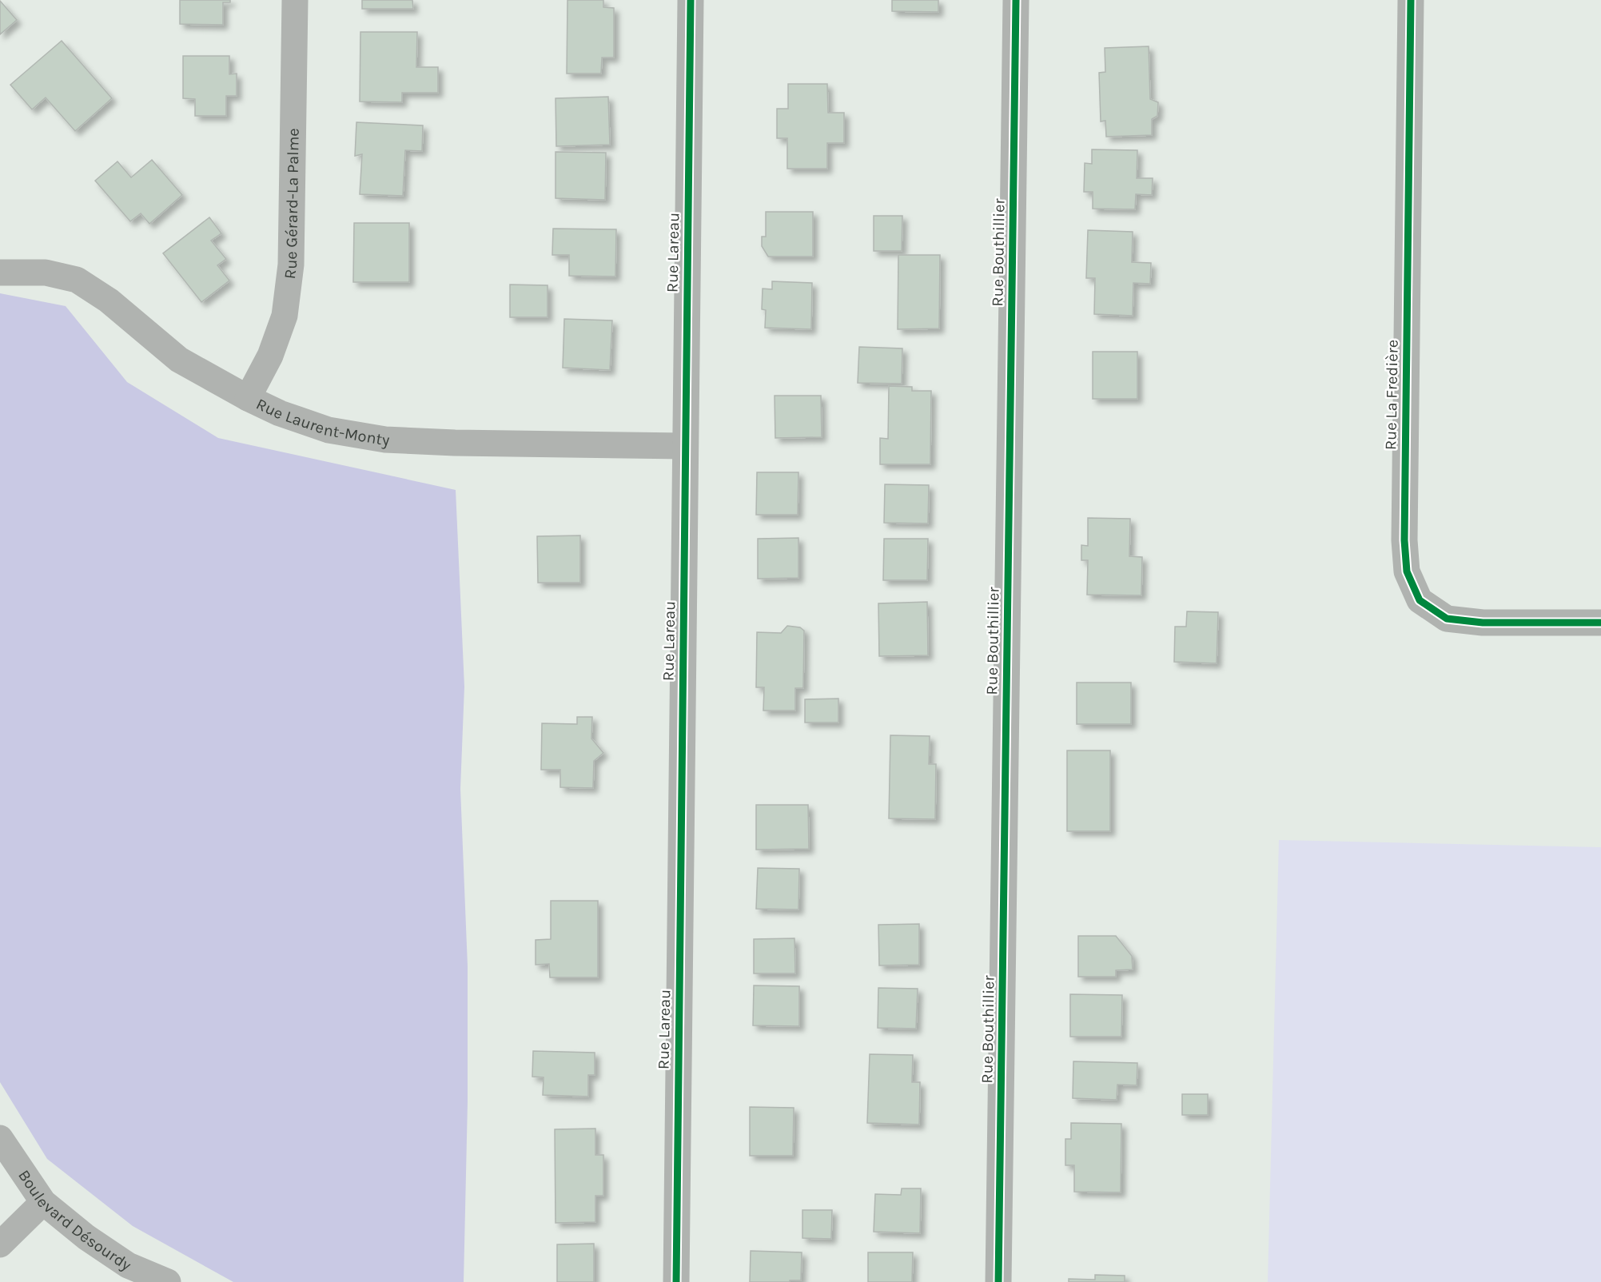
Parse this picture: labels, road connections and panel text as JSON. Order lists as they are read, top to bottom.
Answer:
{
  "streets": {
    "street": [
      "Rue Gérard-La Palme",
      "Rue Lareau",
      "Rue Bouthillier",
      "Rue La Fredière",
      "Rue Laurent-Monty",
      "Boulevard Désourdy"
    ]
  },
  "crossings": [
    ["Rue Gérard-La Palme", "Rue Laurent-Monty"],
    ["Rue Lareau", "Rue Laurent-Monty"]
  ]
}
